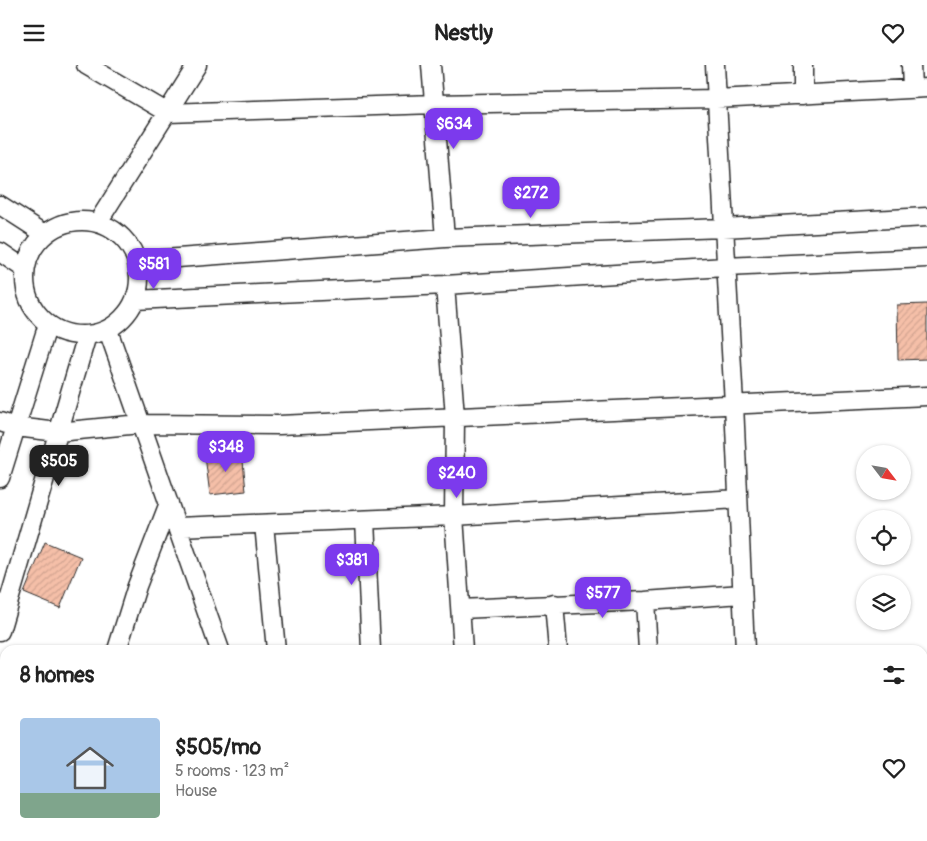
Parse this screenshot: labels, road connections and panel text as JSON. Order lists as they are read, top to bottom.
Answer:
{
  "north": "bottom right",
  "page": {
    "header": "Nestly",
    "price": [
      "$634",
      "$272",
      "$581",
      "$348",
      "$505",
      "$240",
      "$381",
      "$577"
    ],
    "heading": "8 homes",
    "list": [
      {
        "name": "$505/mo",
        "note": "5 rooms · 123 m² · House"
      }
    ]
  }
}
